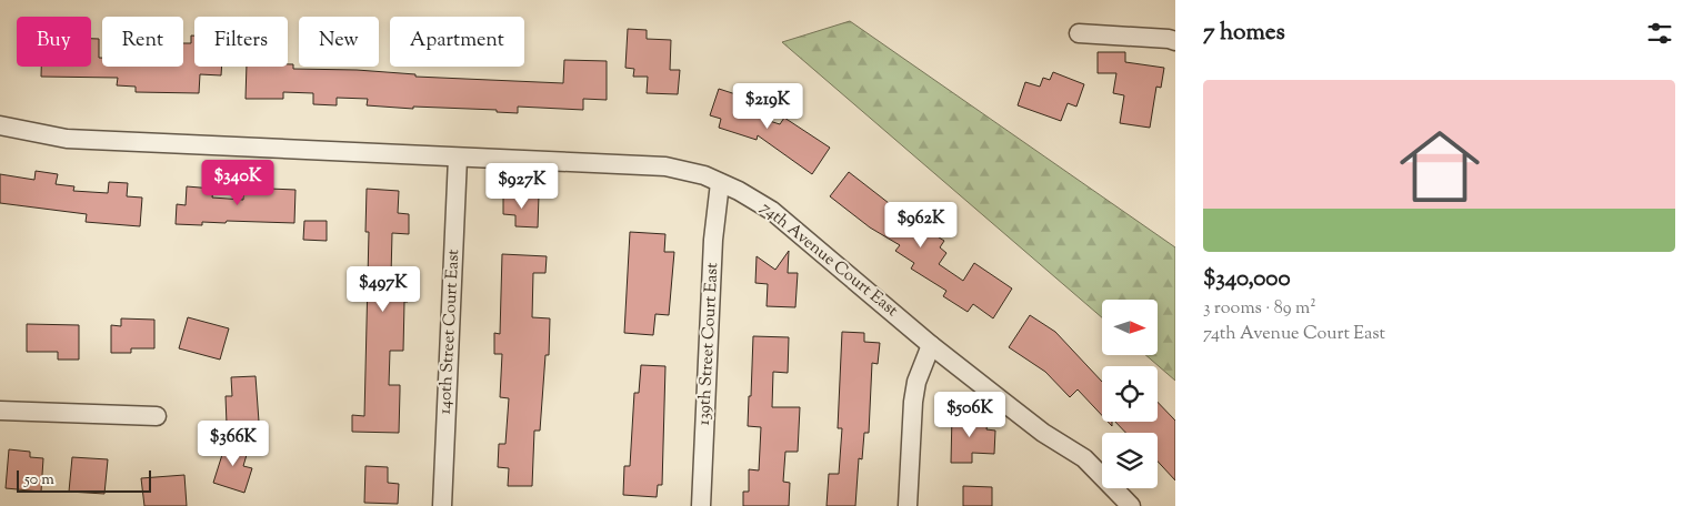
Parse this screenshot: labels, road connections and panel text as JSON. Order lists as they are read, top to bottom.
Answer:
{
  "streets": {
    "street": ["74th Avenue Court East", "140th Street Court East", "139th Street Court East"]
  },
  "crossings": [
    ["74th Avenue Court East", "140th Street Court East"],
    ["74th Avenue Court East", "139th Street Court East"]
  ],
  "scale_bar": "50 m",
  "north": "right",
  "page": {
    "heading": "7 homes",
    "chip": [
      "Buy",
      "Rent",
      "Filters",
      "New",
      "Apartment"
    ],
    "list": [
      {
        "name": "$340,000",
        "note": "3 rooms · 89 m² · 74th Avenue Court East"
      }
    ],
    "price": [
      "$219K",
      "$340K",
      "$927K",
      "$962K",
      "$497K",
      "$506K",
      "$366K"
    ],
    "scale": "50 m"
  }
}
